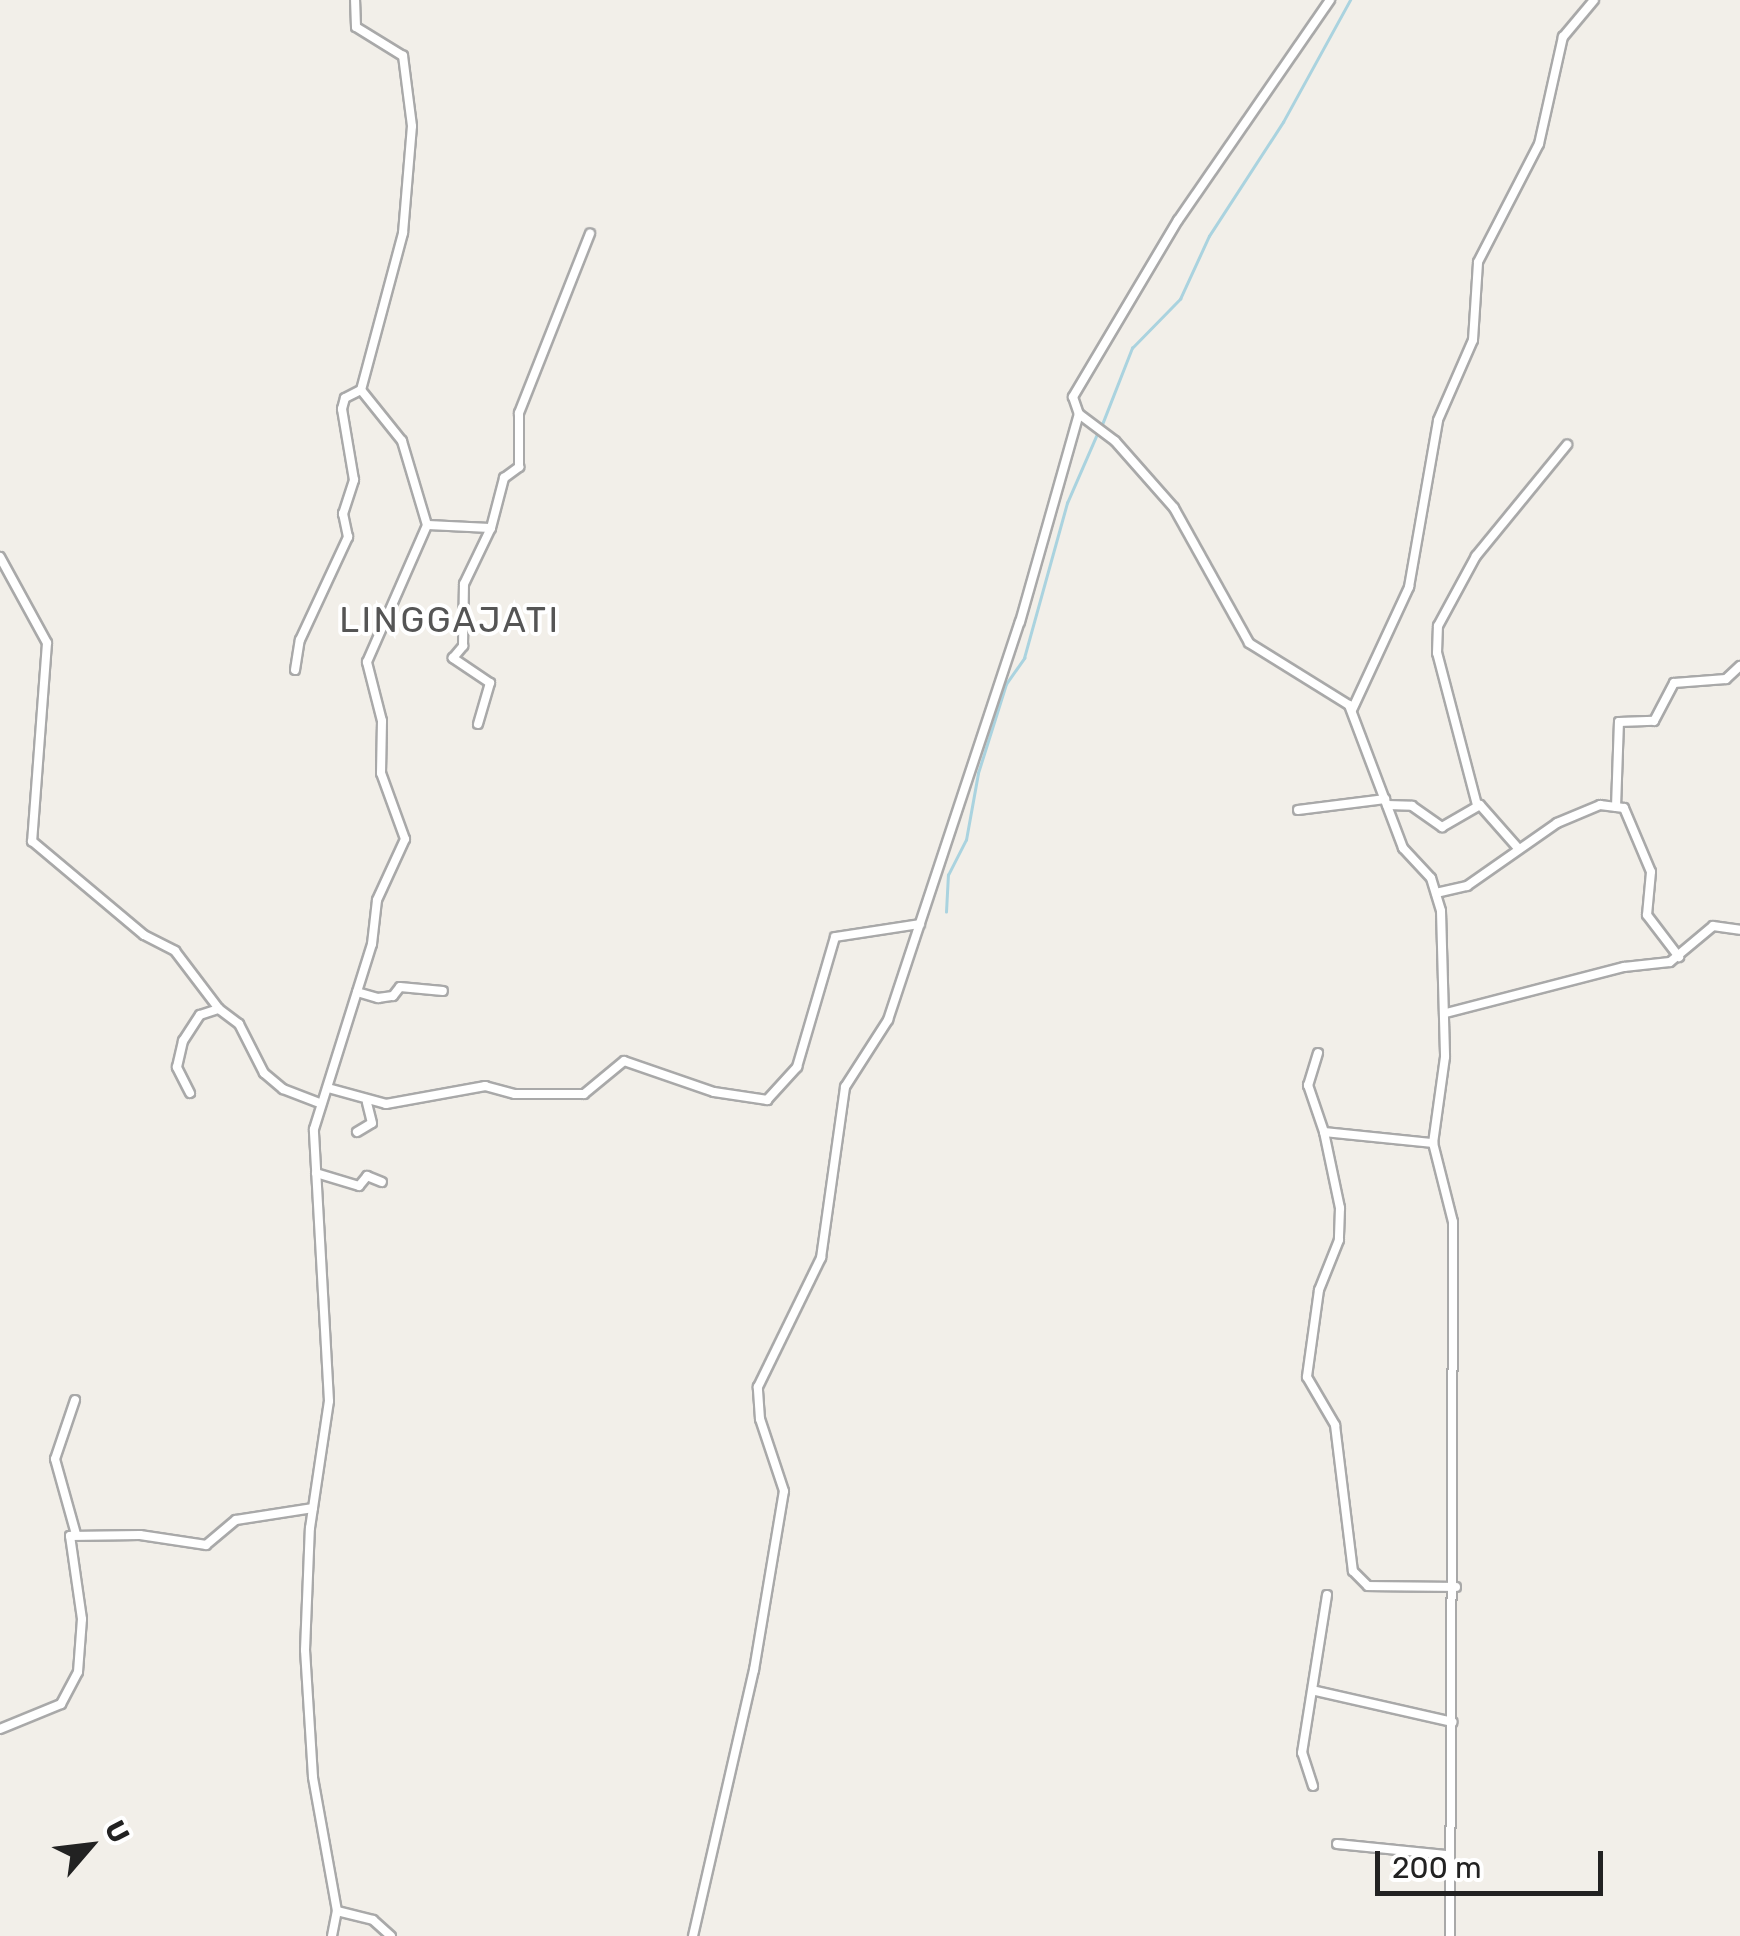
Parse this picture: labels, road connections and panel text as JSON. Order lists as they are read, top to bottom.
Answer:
{
  "districts": ["LINGGAJATI"],
  "scale_bar": "200 m",
  "north": "top right"
}
